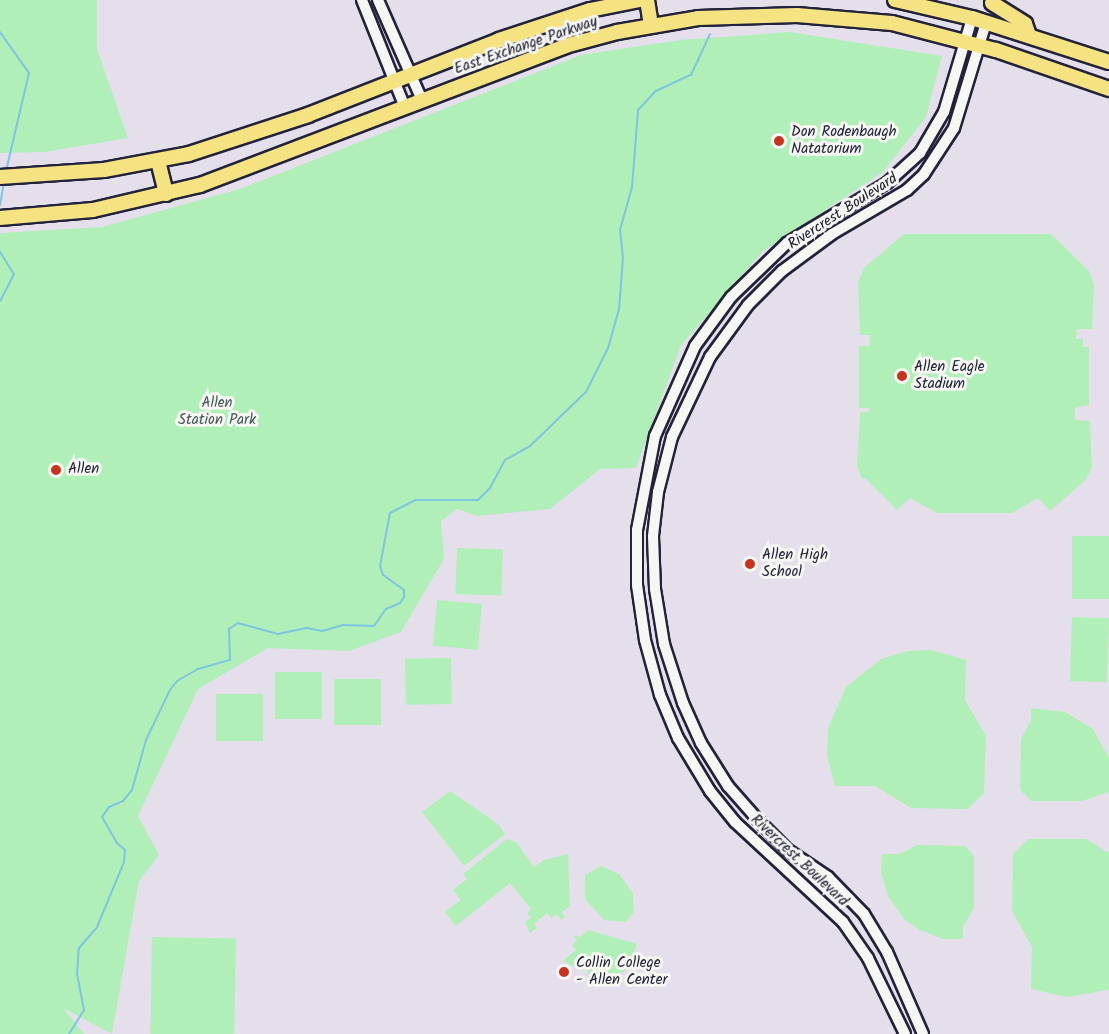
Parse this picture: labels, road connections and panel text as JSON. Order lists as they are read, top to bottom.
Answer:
{
  "streets": {
    "main road": ["East Exchange Parkway"],
    "street": ["Rivercrest Boulevard"]
  },
  "crossings": [
    ["East Exchange Parkway", "Rivercrest Boulevard"]
  ],
  "parks": ["Allen Station Park"],
  "places": [
    "Don Rodenbaugh Natatorium",
    "Allen Eagle Stadium",
    "Allen",
    "Allen High School",
    "Collin College - Allen Center"
  ]
}
